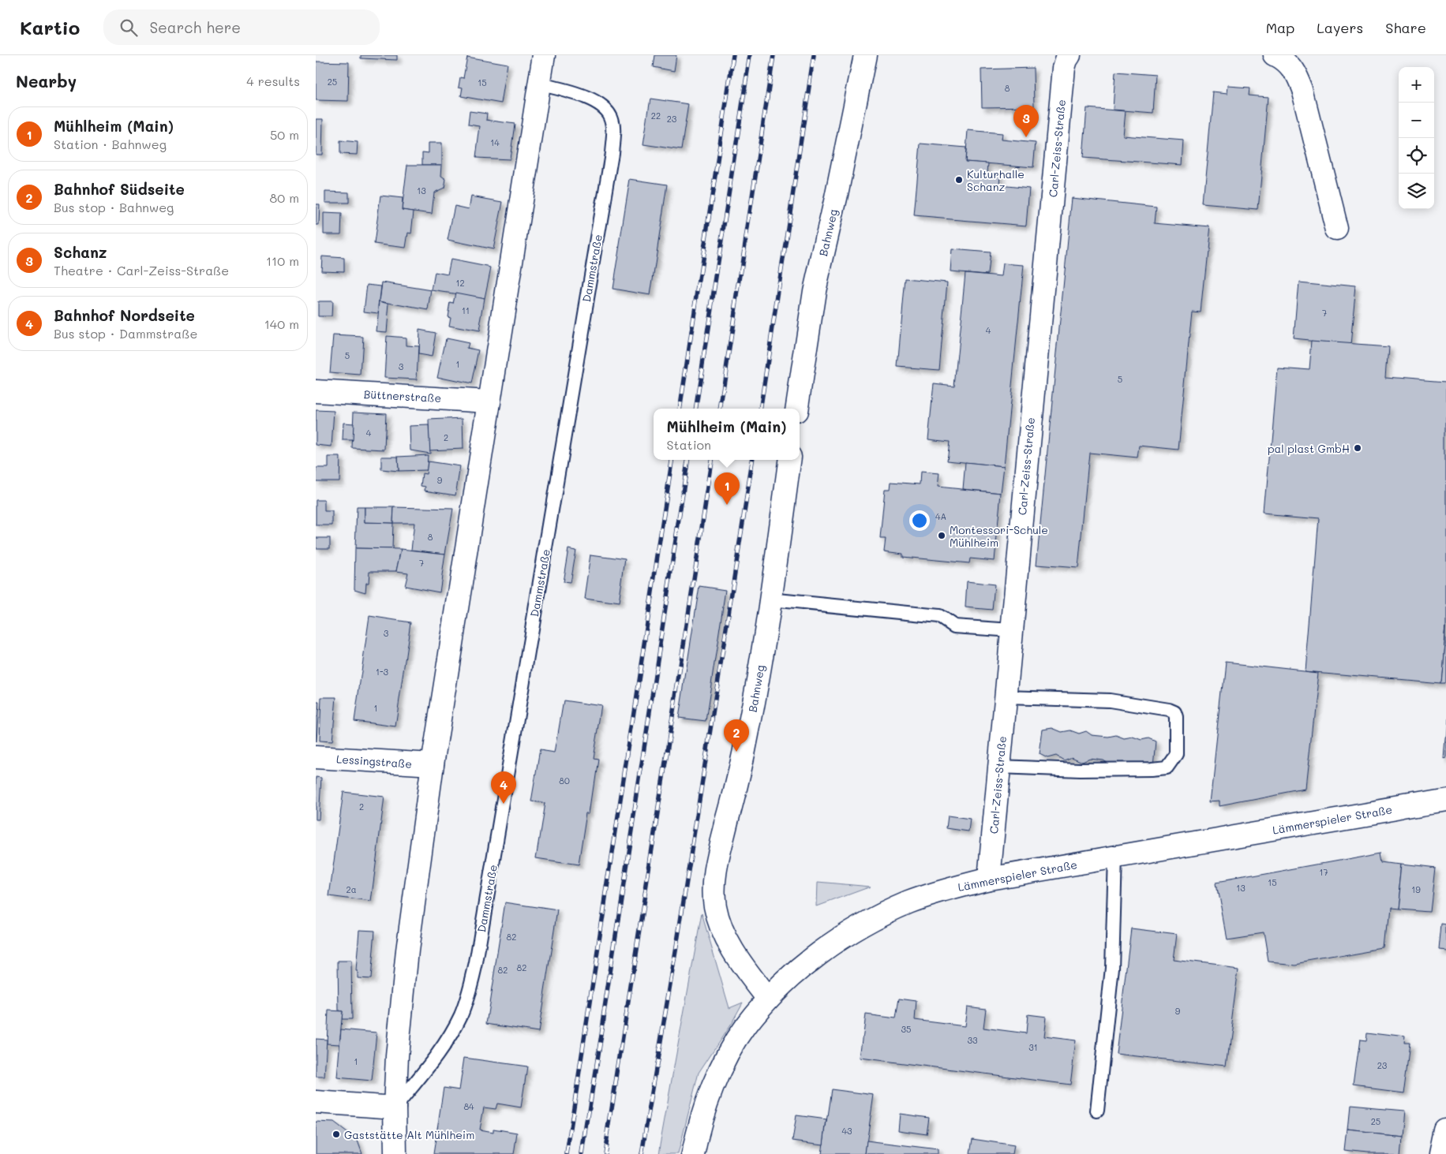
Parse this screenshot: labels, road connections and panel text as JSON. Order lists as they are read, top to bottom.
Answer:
{
  "streets": {
    "street": [
      "Carl-Zeiss-Straße",
      "Bahnweg",
      "Büttnerstraße",
      "Lessingstraße",
      "Lämmerspieler Straße"
    ],
    "lane": ["Dammstraße"]
  },
  "crossings": [
    ["Carl-Zeiss-Straße", "Lämmerspieler Straße"],
    ["Bahnweg", "Lämmerspieler Straße"]
  ],
  "places": [
    "Kulturhalle Schanz",
    "pal plast GmbH",
    "Montessori-Schule Mühlheim",
    "Gaststätte Alt Mühlheim"
  ],
  "house_numbers": [
    "25",
    "15",
    "8",
    "22",
    "23",
    "14",
    "13",
    "12",
    "11",
    "7",
    "4",
    "5",
    "1",
    "3",
    "5",
    "4",
    "2",
    "9",
    "4A",
    "8",
    "7",
    "3",
    "1-3",
    "1",
    "80",
    "2",
    "17",
    "15",
    "13",
    "2a",
    "19",
    "82",
    "82",
    "82",
    "9",
    "35",
    "33",
    "31",
    "1",
    "23",
    "84",
    "25",
    "43"
  ],
  "page": {
    "header": "Kartio",
    "search": "Search here",
    "nav": ["Map", "Layers", "Share"],
    "heading": ["Nearby", "4 results"],
    "map_buttons": ["+", "−"],
    "pins": [
      "3",
      "1",
      "2",
      "4"
    ],
    "list": [
      {
        "mark": "1",
        "name": "Mühlheim (Main)",
        "note": "Station · Bahnweg",
        "value": "50 m"
      },
      {
        "mark": "2",
        "name": "Bahnhof Südseite",
        "note": "Bus stop · Bahnweg",
        "value": "80 m"
      },
      {
        "mark": "3",
        "name": "Schanz",
        "note": "Theatre · Carl-Zeiss-Straße",
        "value": "110 m"
      },
      {
        "mark": "4",
        "name": "Bahnhof Nordseite",
        "note": "Bus stop · Dammstraße",
        "value": "140 m"
      }
    ],
    "popup": ["Mühlheim (Main)", "Station"]
  }
}
